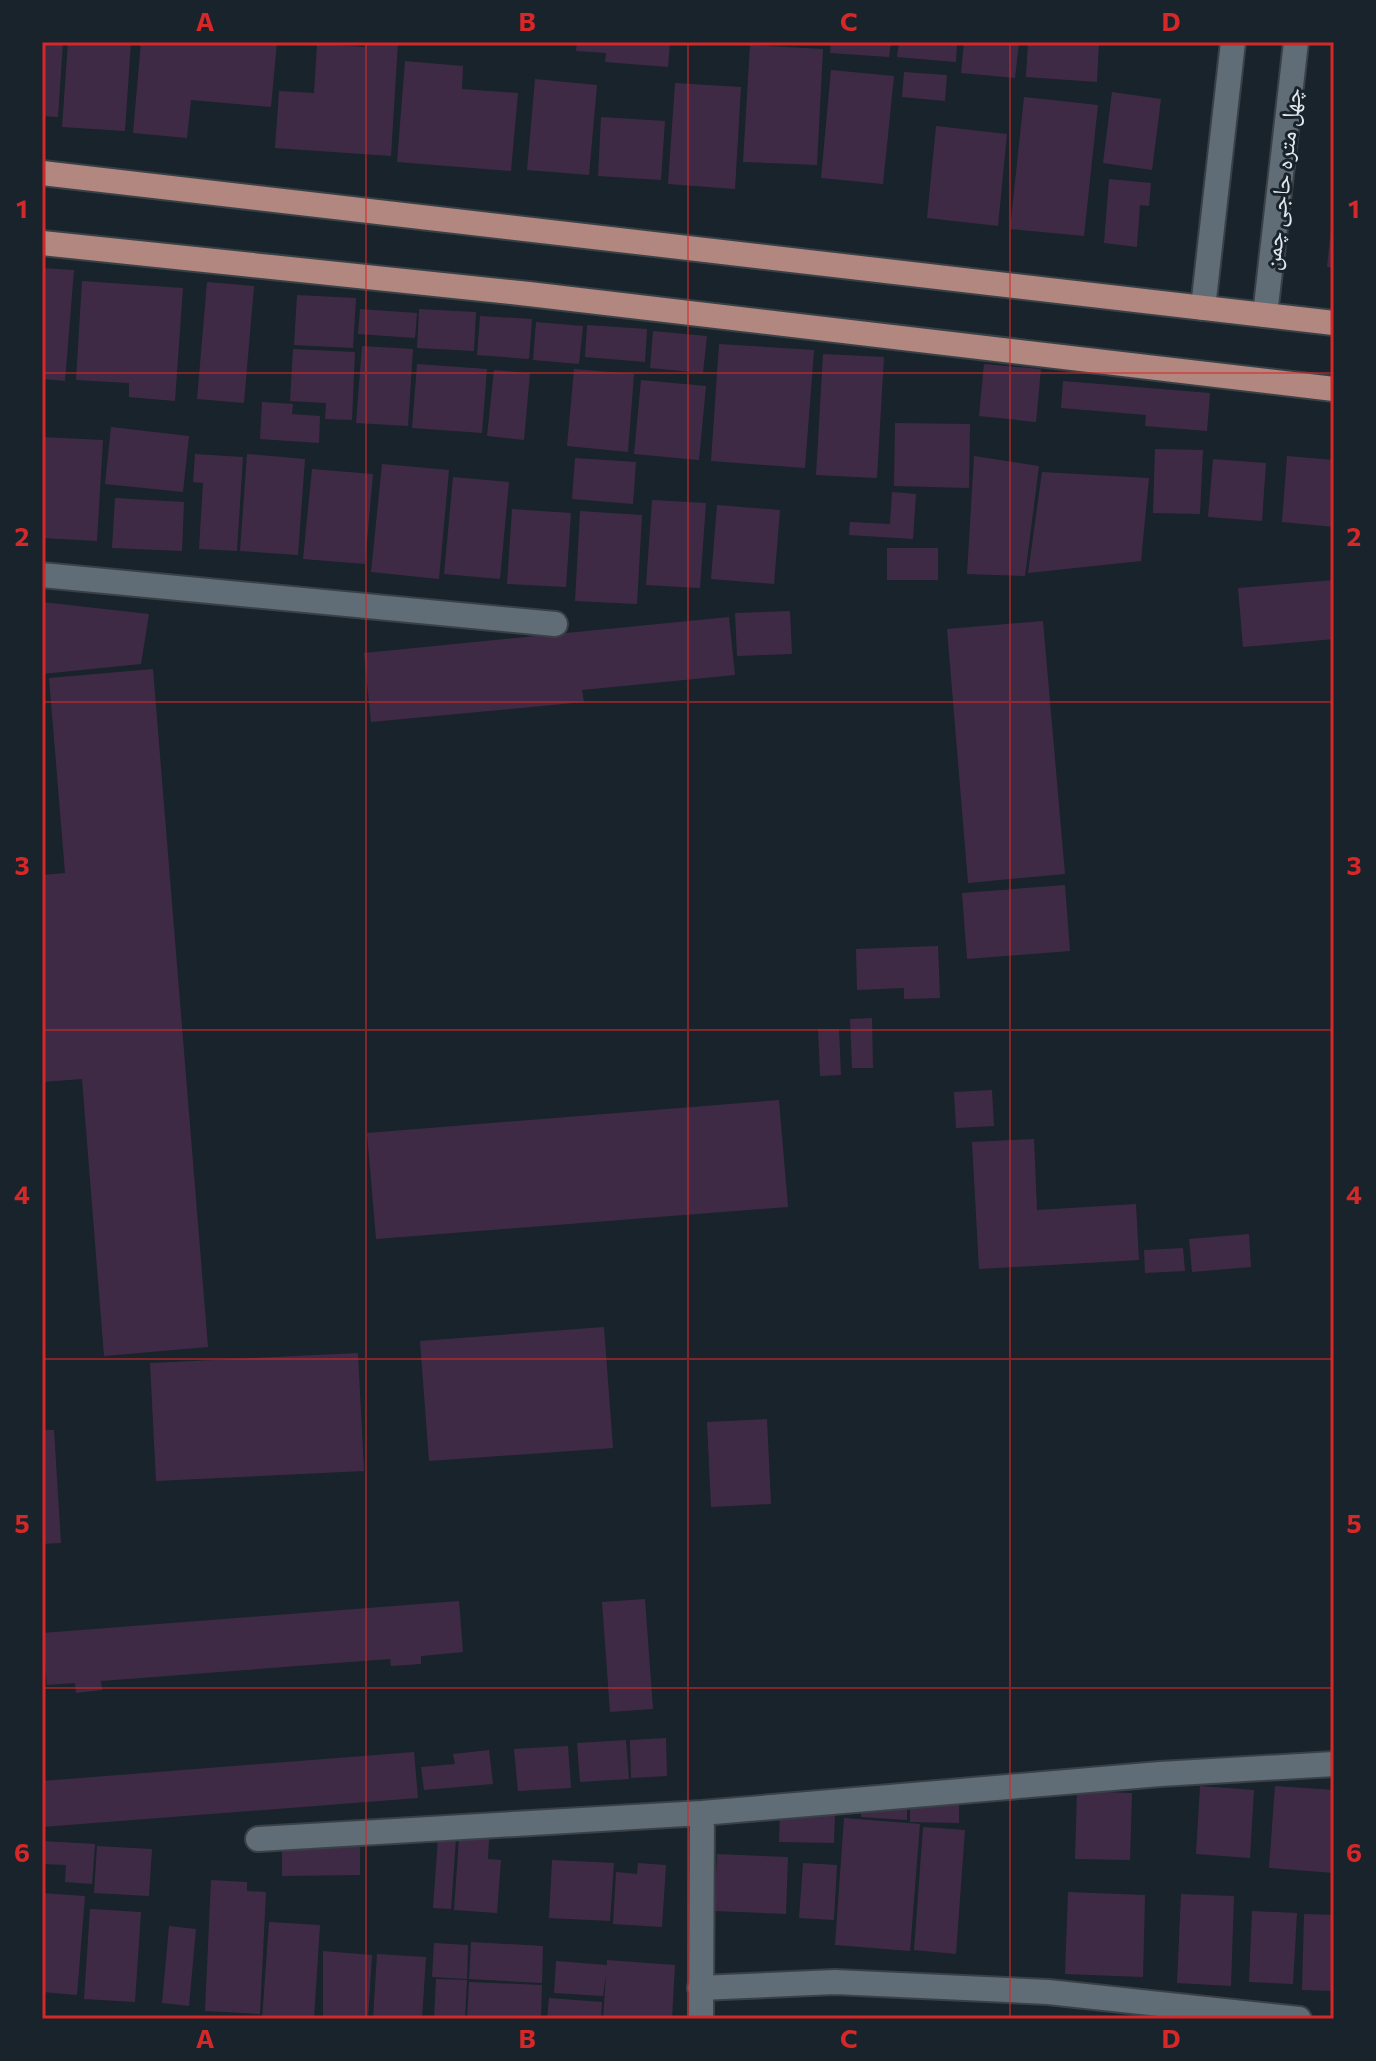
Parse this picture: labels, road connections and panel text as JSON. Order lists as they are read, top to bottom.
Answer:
{
  "streets": {
    "street": ["چهل متره حاجی چمن"]
  },
  "grid": {
    "columns": [
      "A",
      "B",
      "C",
      "D"
    ],
    "rows": [
      "1",
      "2",
      "3",
      "4",
      "5",
      "6"
    ]
  }
}
